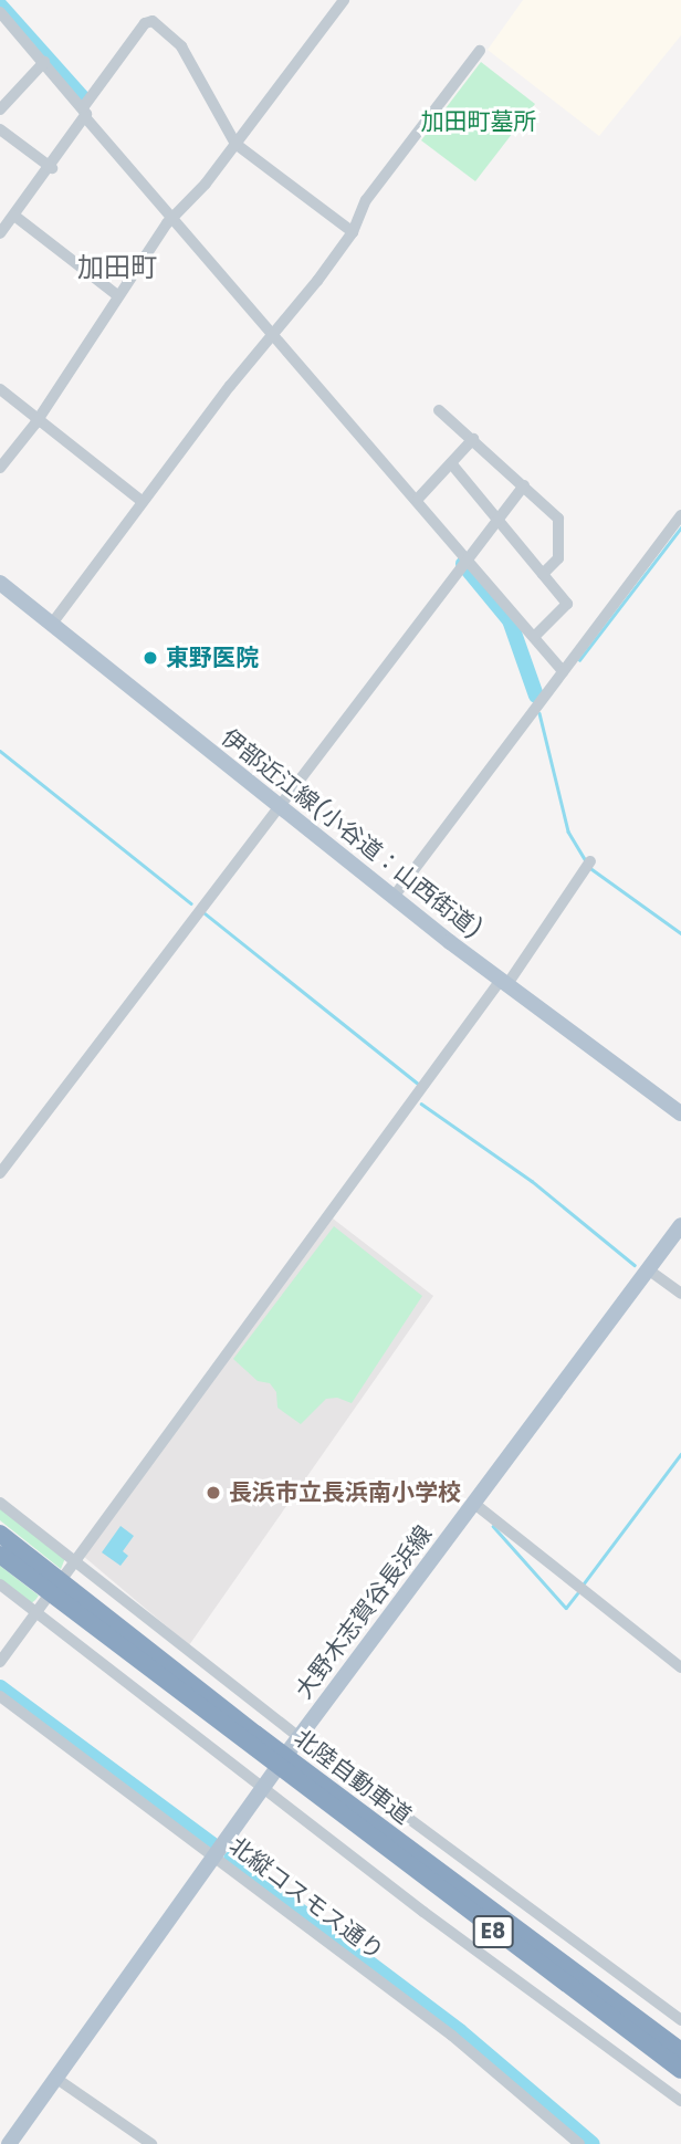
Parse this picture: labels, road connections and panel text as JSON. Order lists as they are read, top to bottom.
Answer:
{
  "streets": {
    "highway": ["北陸自動車道", "E8"],
    "main road": ["伊部近江線(小谷道：山西街道)", "大野木志賀谷長浜線"],
    "street": ["北縦コスモス通り"]
  },
  "crossings": [
    ["大野木志賀谷長浜線", "北縦コスモス通り"]
  ],
  "districts": ["加田町"],
  "parks": ["加田町墓所"],
  "places": ["東野医院", "長浜市立長浜南小学校"]
}
